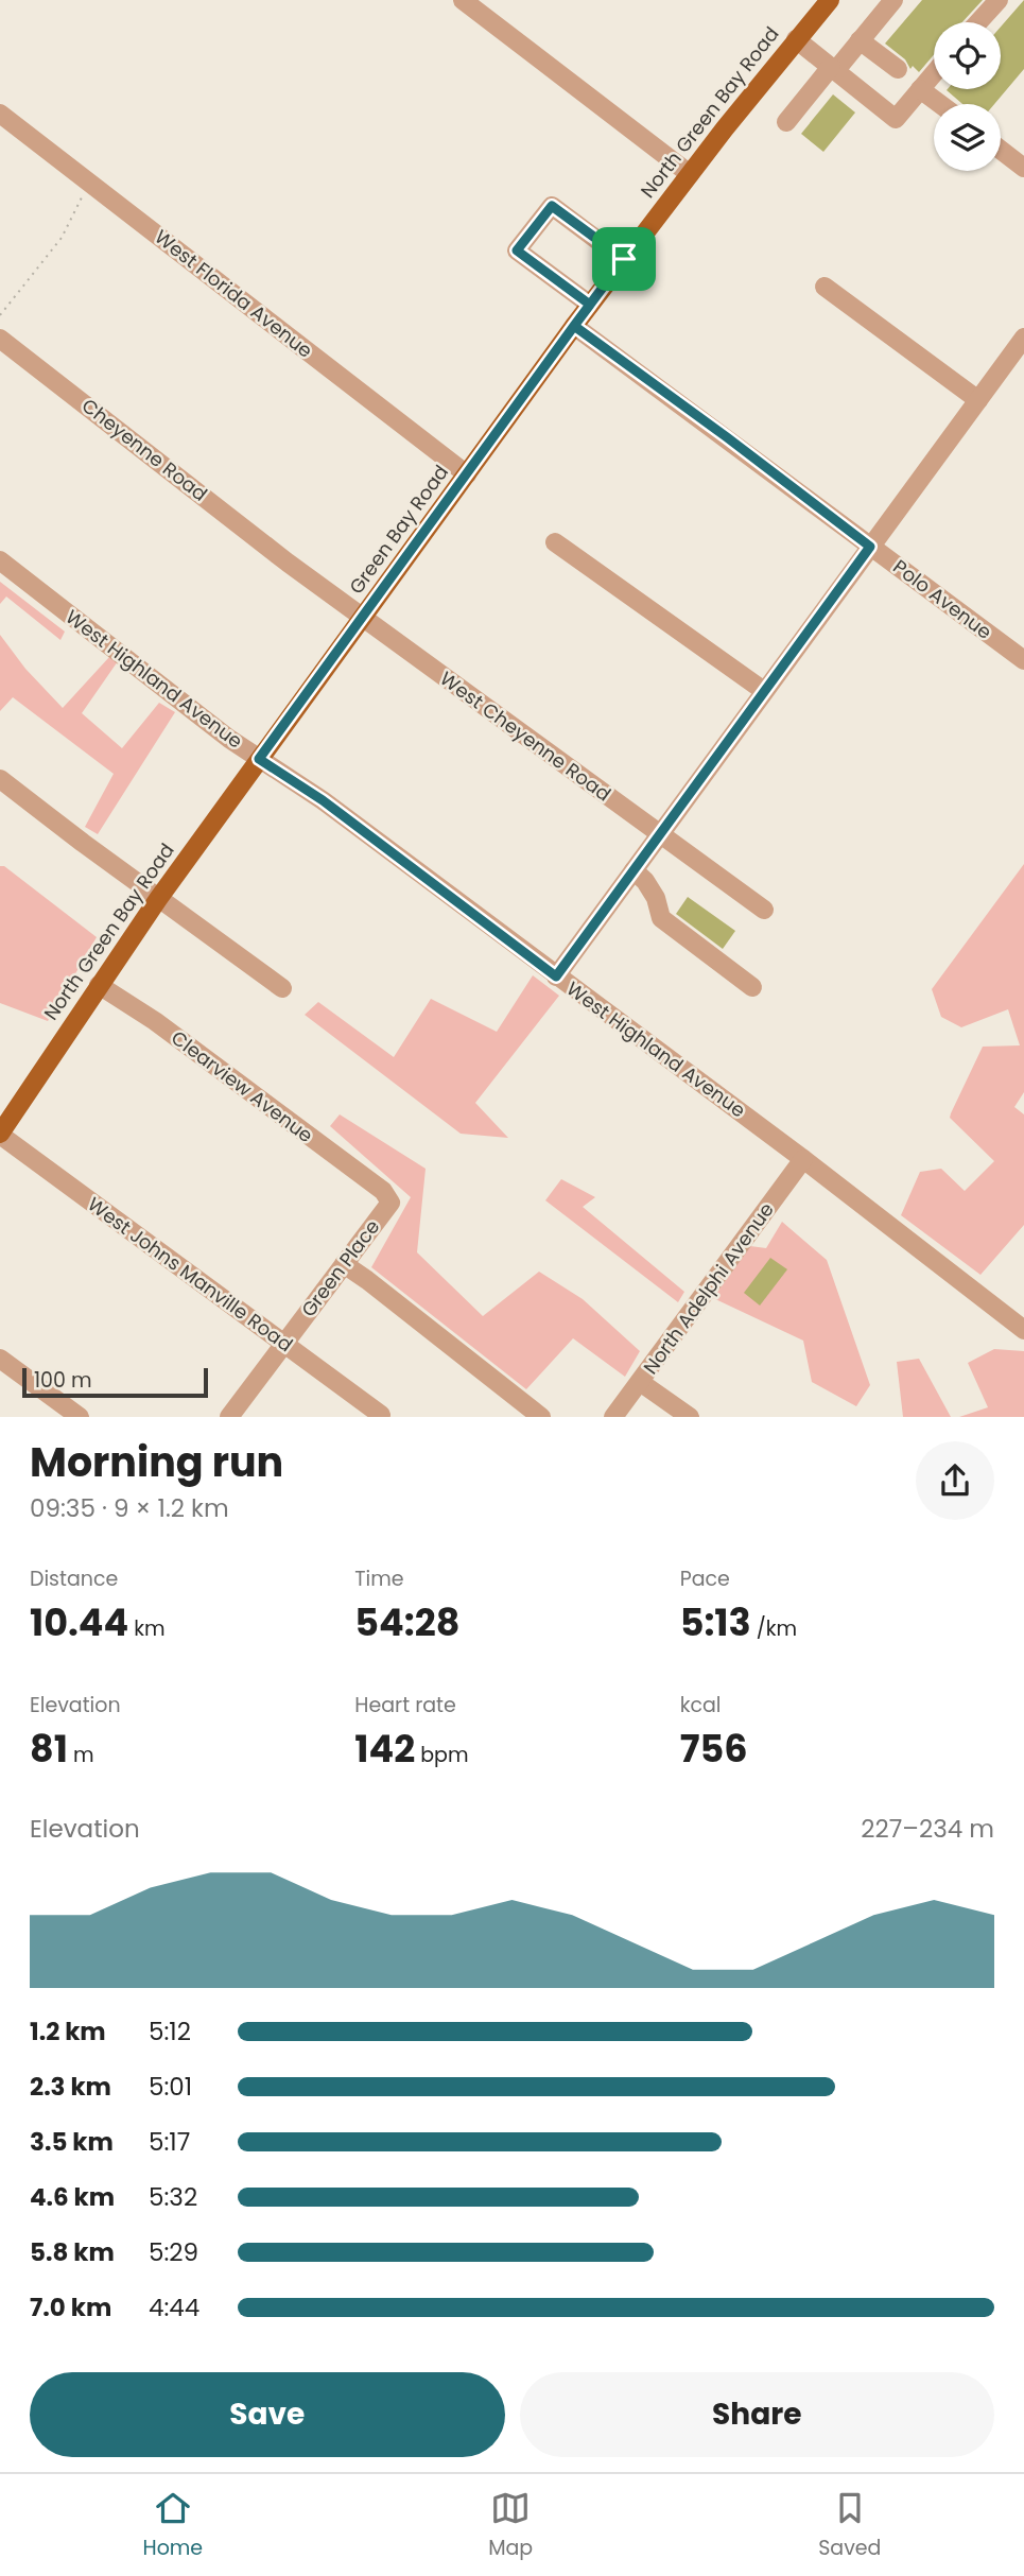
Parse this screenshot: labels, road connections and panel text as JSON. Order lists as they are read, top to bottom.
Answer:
{
  "streets": {
    "main road": ["North Green Bay Road", "Green Bay Road"],
    "street": [
      "West Florida Avenue",
      "Cheyenne Road",
      "Polo Avenue",
      "West Highland Avenue",
      "West Cheyenne Road",
      "Clearview Avenue",
      "Green Place",
      "West Johns Manville Road",
      "North Adelphi Avenue"
    ]
  },
  "crossings": [
    ["North Green Bay Road", "Green Bay Road"],
    ["North Green Bay Road", "Polo Avenue"],
    ["North Green Bay Road", "West Highland Avenue"],
    ["North Green Bay Road", "Clearview Avenue"],
    ["North Green Bay Road", "West Johns Manville Road"],
    ["West Florida Avenue", "Green Bay Road"],
    ["Cheyenne Road", "West Cheyenne Road"],
    ["Green Bay Road", "Polo Avenue"],
    ["Green Bay Road", "West Highland Avenue"],
    ["Green Bay Road", "West Cheyenne Road"],
    ["West Highland Avenue", "North Adelphi Avenue"],
    ["Clearview Avenue", "Green Place"],
    ["Green Place", "West Johns Manville Road"]
  ],
  "scale_bar": "100 m",
  "page": {
    "scale": "100 m",
    "heading": ["Morning run", "09:35 · 9 × 1.2 km"],
    "stats": [
      ["Distance", "10.44 km"],
      ["Time", "54:28"],
      ["Pace", "5:13 /km"],
      ["Elevation", "81 m"],
      ["Heart rate", "142 bpm"],
      ["kcal", "756"]
    ],
    "chart": ["Elevation", "227–234 m"],
    "list": [
      {
        "name": "1.2 km",
        "note": "5:12"
      },
      {
        "name": "2.3 km",
        "note": "5:01"
      },
      {
        "name": "3.5 km",
        "note": "5:17"
      },
      {
        "name": "4.6 km",
        "note": "5:32"
      },
      {
        "name": "5.8 km",
        "note": "5:29"
      },
      {
        "name": "7.0 km",
        "note": "4:44"
      }
    ],
    "buttons": ["Save", "Share"],
    "tabs": ["Home", "Map", "Saved"]
  }
}
